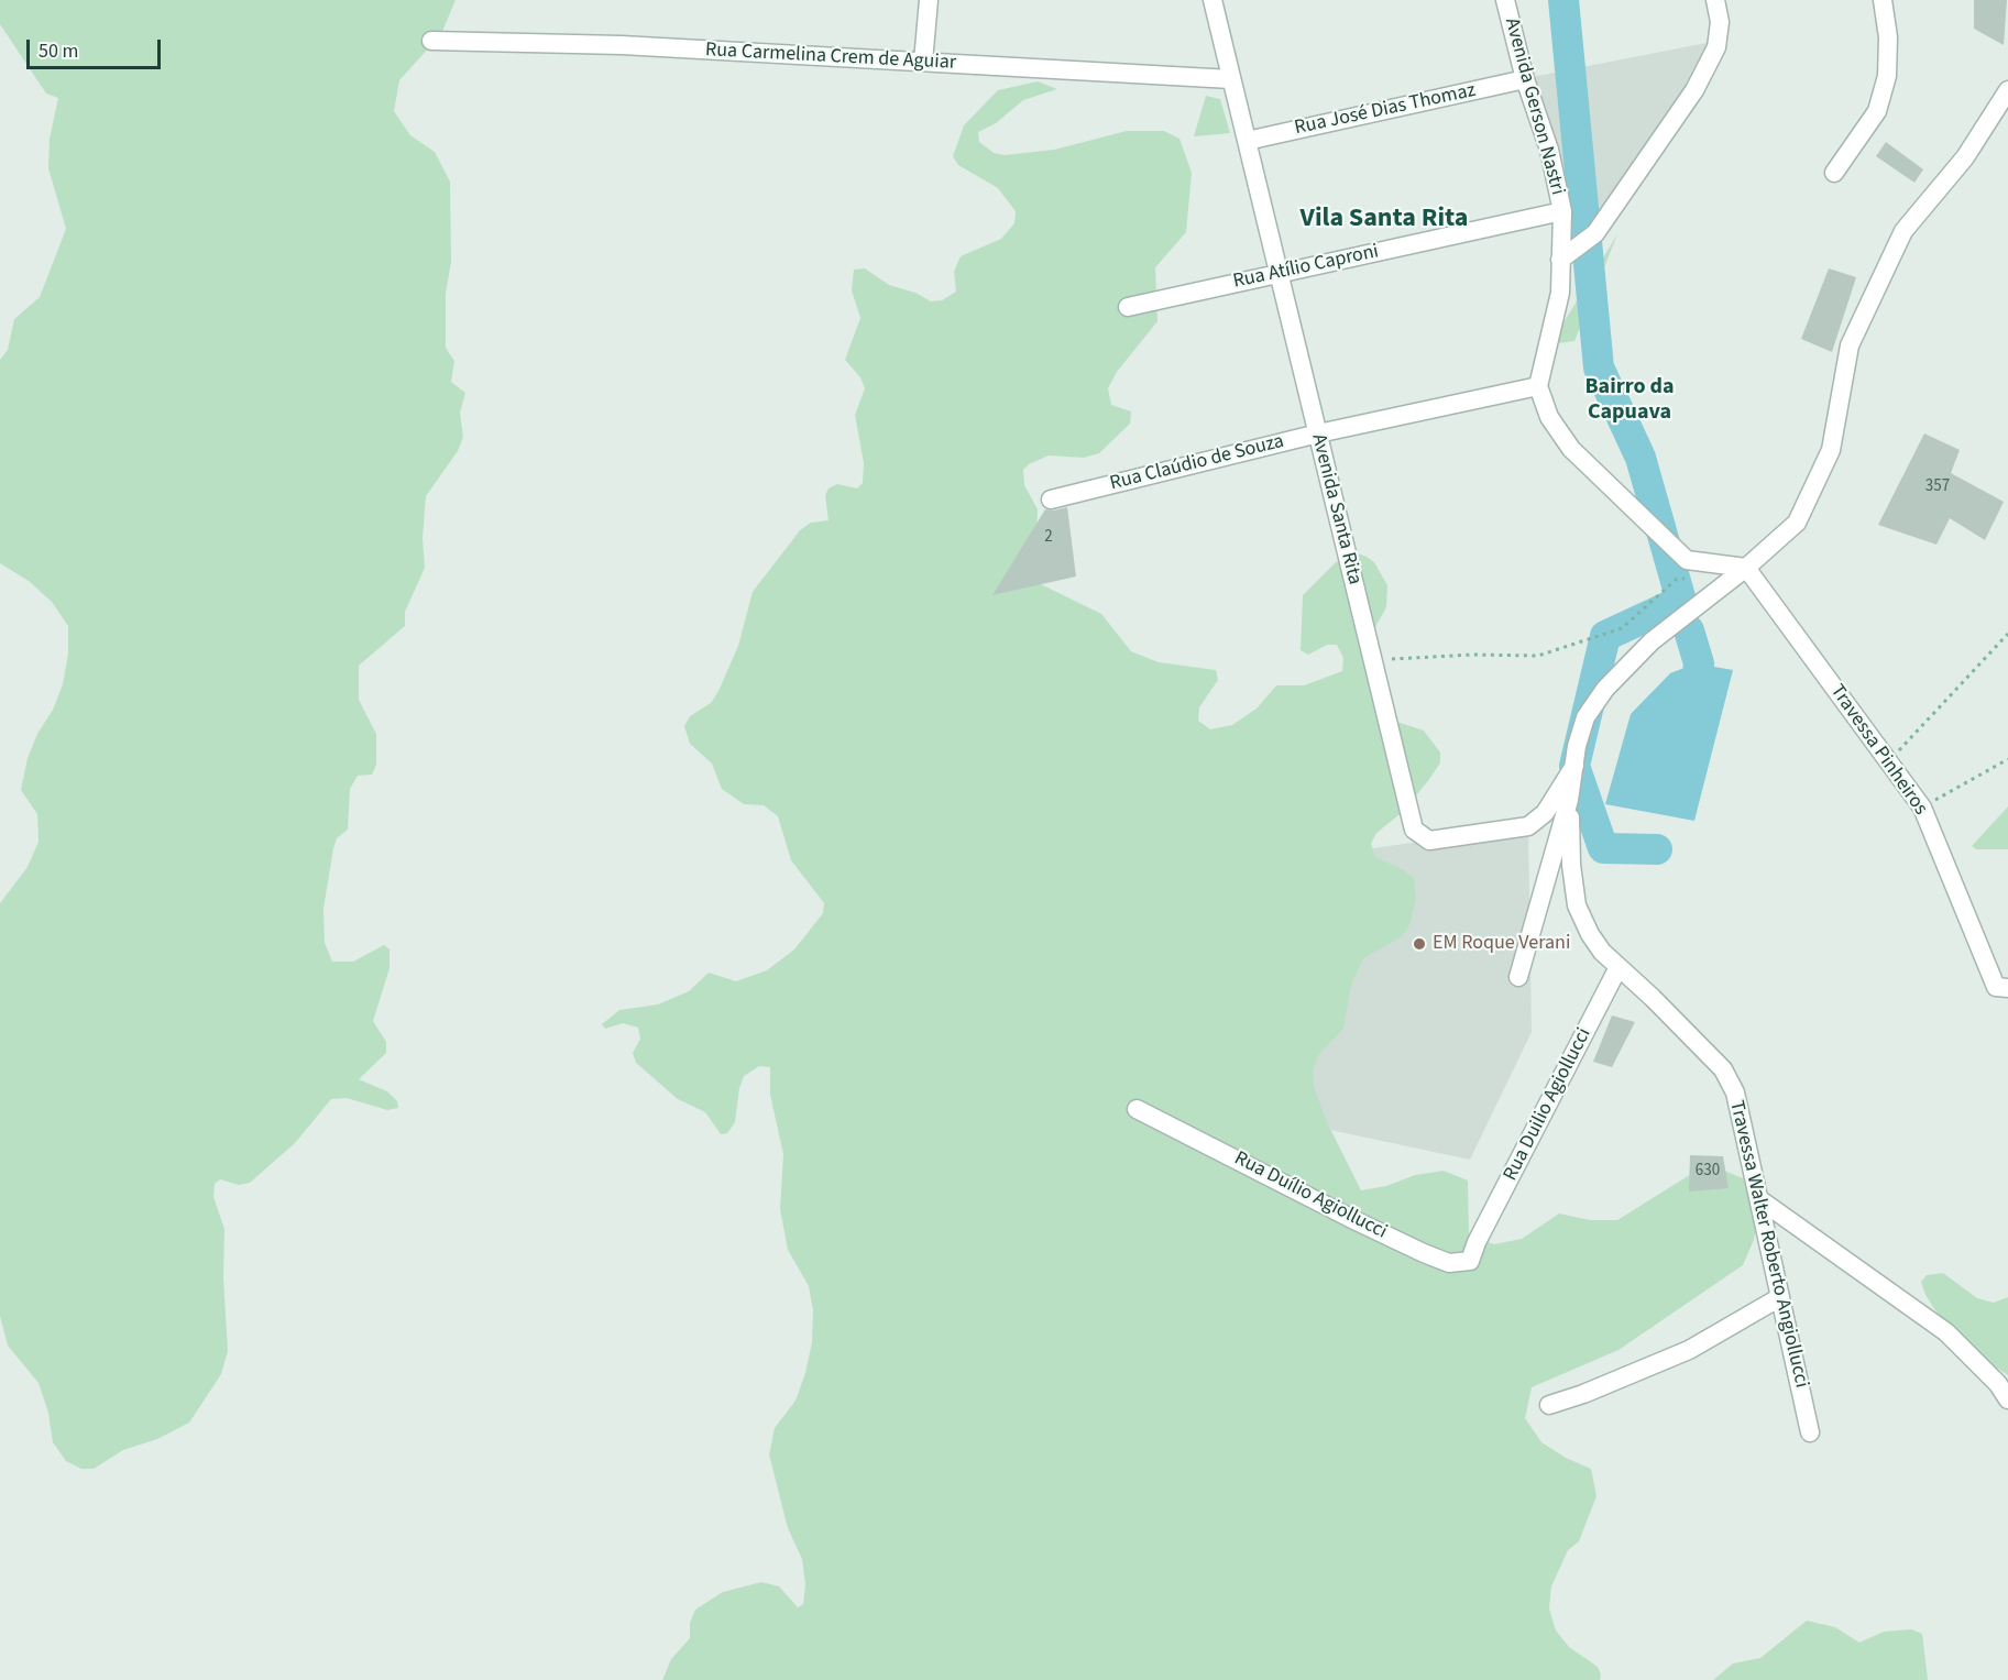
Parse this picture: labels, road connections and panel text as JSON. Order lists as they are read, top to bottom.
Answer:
{
  "streets": {
    "street": [
      "Rua Carmelina Crem de Aguiar",
      "Avenida Gerson Nastri",
      "Rua José Dias Thomaz",
      "Rua Atílio Caproni",
      "Rua Claúdio de Souza",
      "Avenida Santa Rita",
      "Travessa Pinheiros",
      "Rua Duilio Agiollucci",
      "Rua Duílio Agiollucci",
      "Travessa Walter Roberto Angiollucci"
    ]
  },
  "crossings": [
    ["Rua Carmelina Crem de Aguiar", "Avenida Santa Rita"],
    ["Avenida Gerson Nastri", "Rua José Dias Thomaz"],
    ["Avenida Gerson Nastri", "Rua Atílio Caproni"],
    ["Avenida Gerson Nastri", "Rua Claúdio de Souza"],
    ["Rua José Dias Thomaz", "Avenida Santa Rita"],
    ["Rua Atílio Caproni", "Avenida Santa Rita"],
    ["Rua Claúdio de Souza", "Avenida Santa Rita"],
    ["Rua Duilio Agiollucci", "Rua Duílio Agiollucci"],
    ["Rua Duilio Agiollucci", "Travessa Walter Roberto Angiollucci"]
  ],
  "districts": ["Vila Santa Rita", "Bairro da Capuava"],
  "places": ["EM Roque Verani"],
  "house_numbers": ["357", "2", "630"],
  "scale_bar": "50 m"
}
